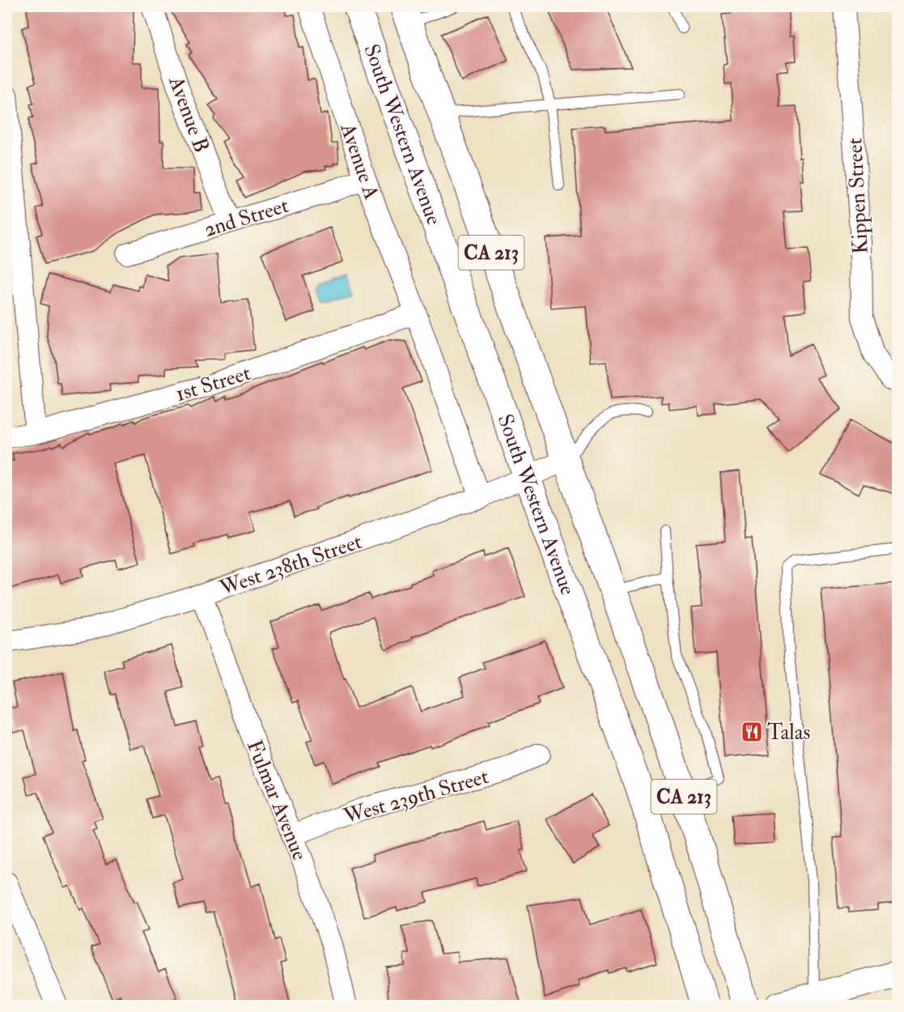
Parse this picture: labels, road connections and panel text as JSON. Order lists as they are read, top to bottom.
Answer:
{
  "streets": {
    "main road": ["South Western Avenue", "CA 213"],
    "street": [
      "Avenue B",
      "Avenue A",
      "Kippen Street",
      "2nd Street",
      "1st Street",
      "West 238th Street",
      "West 239th Street",
      "Fulmar Avenue"
    ]
  },
  "crossings": [
    ["Avenue B", "2nd Street"],
    ["South Western Avenue", "West 238th Street"],
    ["Avenue A", "2nd Street"],
    ["Avenue A", "1st Street"],
    ["Avenue A", "West 238th Street"],
    ["West 238th Street", "Fulmar Avenue"],
    ["West 239th Street", "Fulmar Avenue"]
  ],
  "places": {
    "restaurant": ["Talas"]
  }
}
